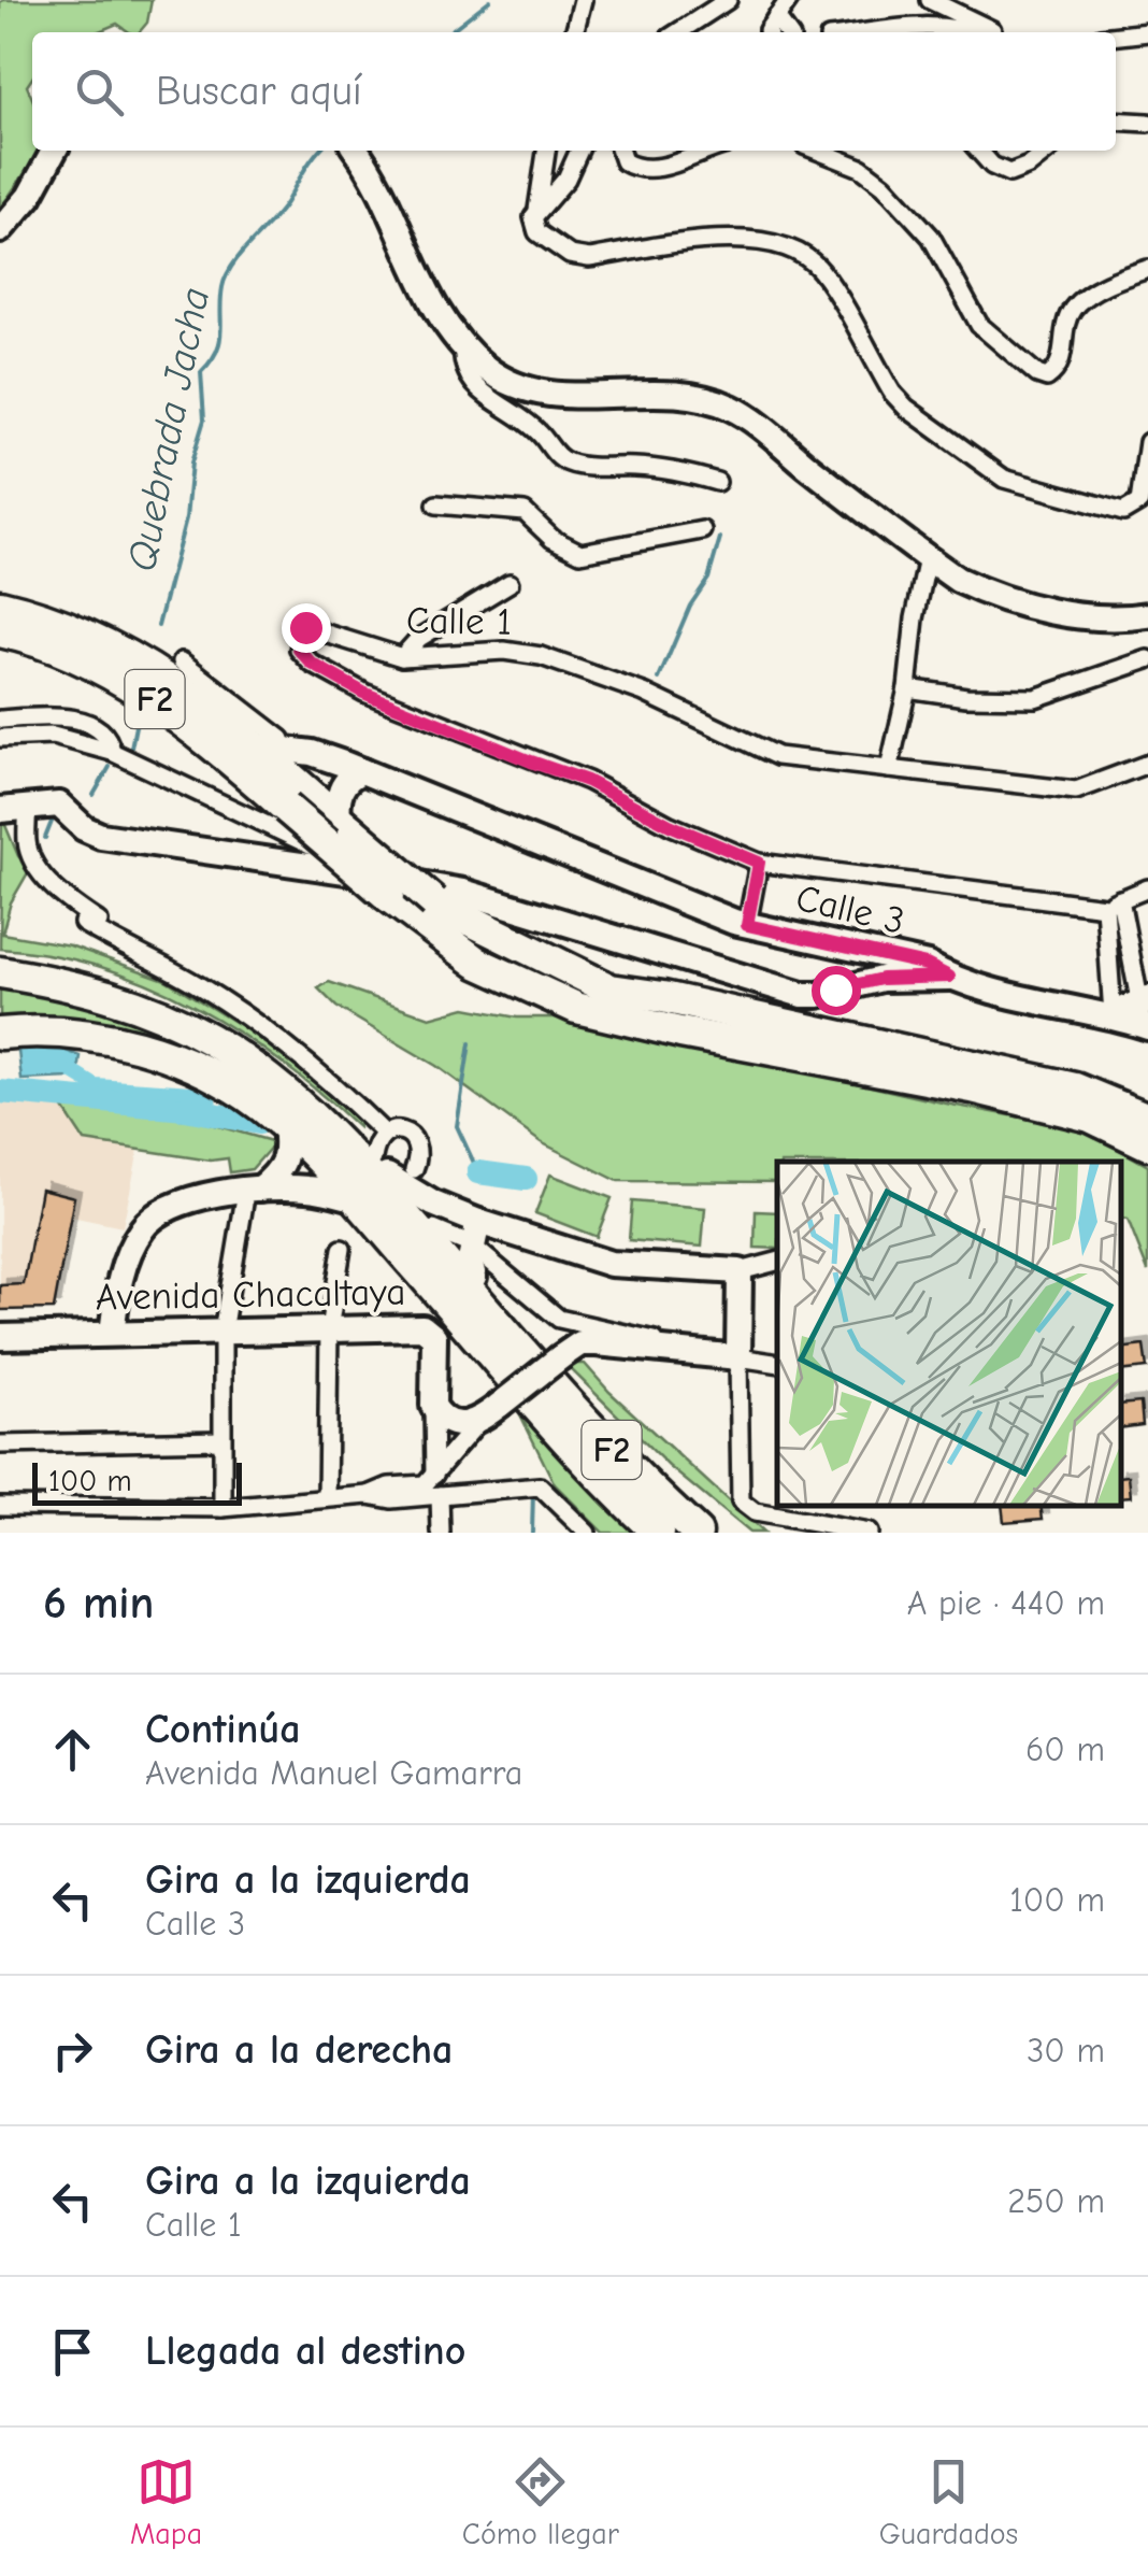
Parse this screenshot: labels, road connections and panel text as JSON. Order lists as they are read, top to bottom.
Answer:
{
  "streets": {
    "highway": ["F2"],
    "street": ["Calle 1", "Calle 3", "Avenida Chacaltaya"]
  },
  "crossings": [
    ["F2", "Calle 3"]
  ],
  "water": ["Quebrada Jacha"],
  "scale_bar": "100 m",
  "page": {
    "search": "Buscar aquí",
    "scale": "100 m",
    "heading": ["6 min", "A pie · 440 m"],
    "list": [
      ["Continúa", "Avenida Manuel Gamarra", "60 m"],
      ["Gira a la izquierda", "Calle 3", "100 m"],
      ["Gira a la derecha", "30 m"],
      ["Gira a la izquierda", "Calle 1", "250 m"],
      "Llegada al destino"
    ],
    "nav": ["Mapa", "Cómo llegar", "Guardados"]
  }
}
